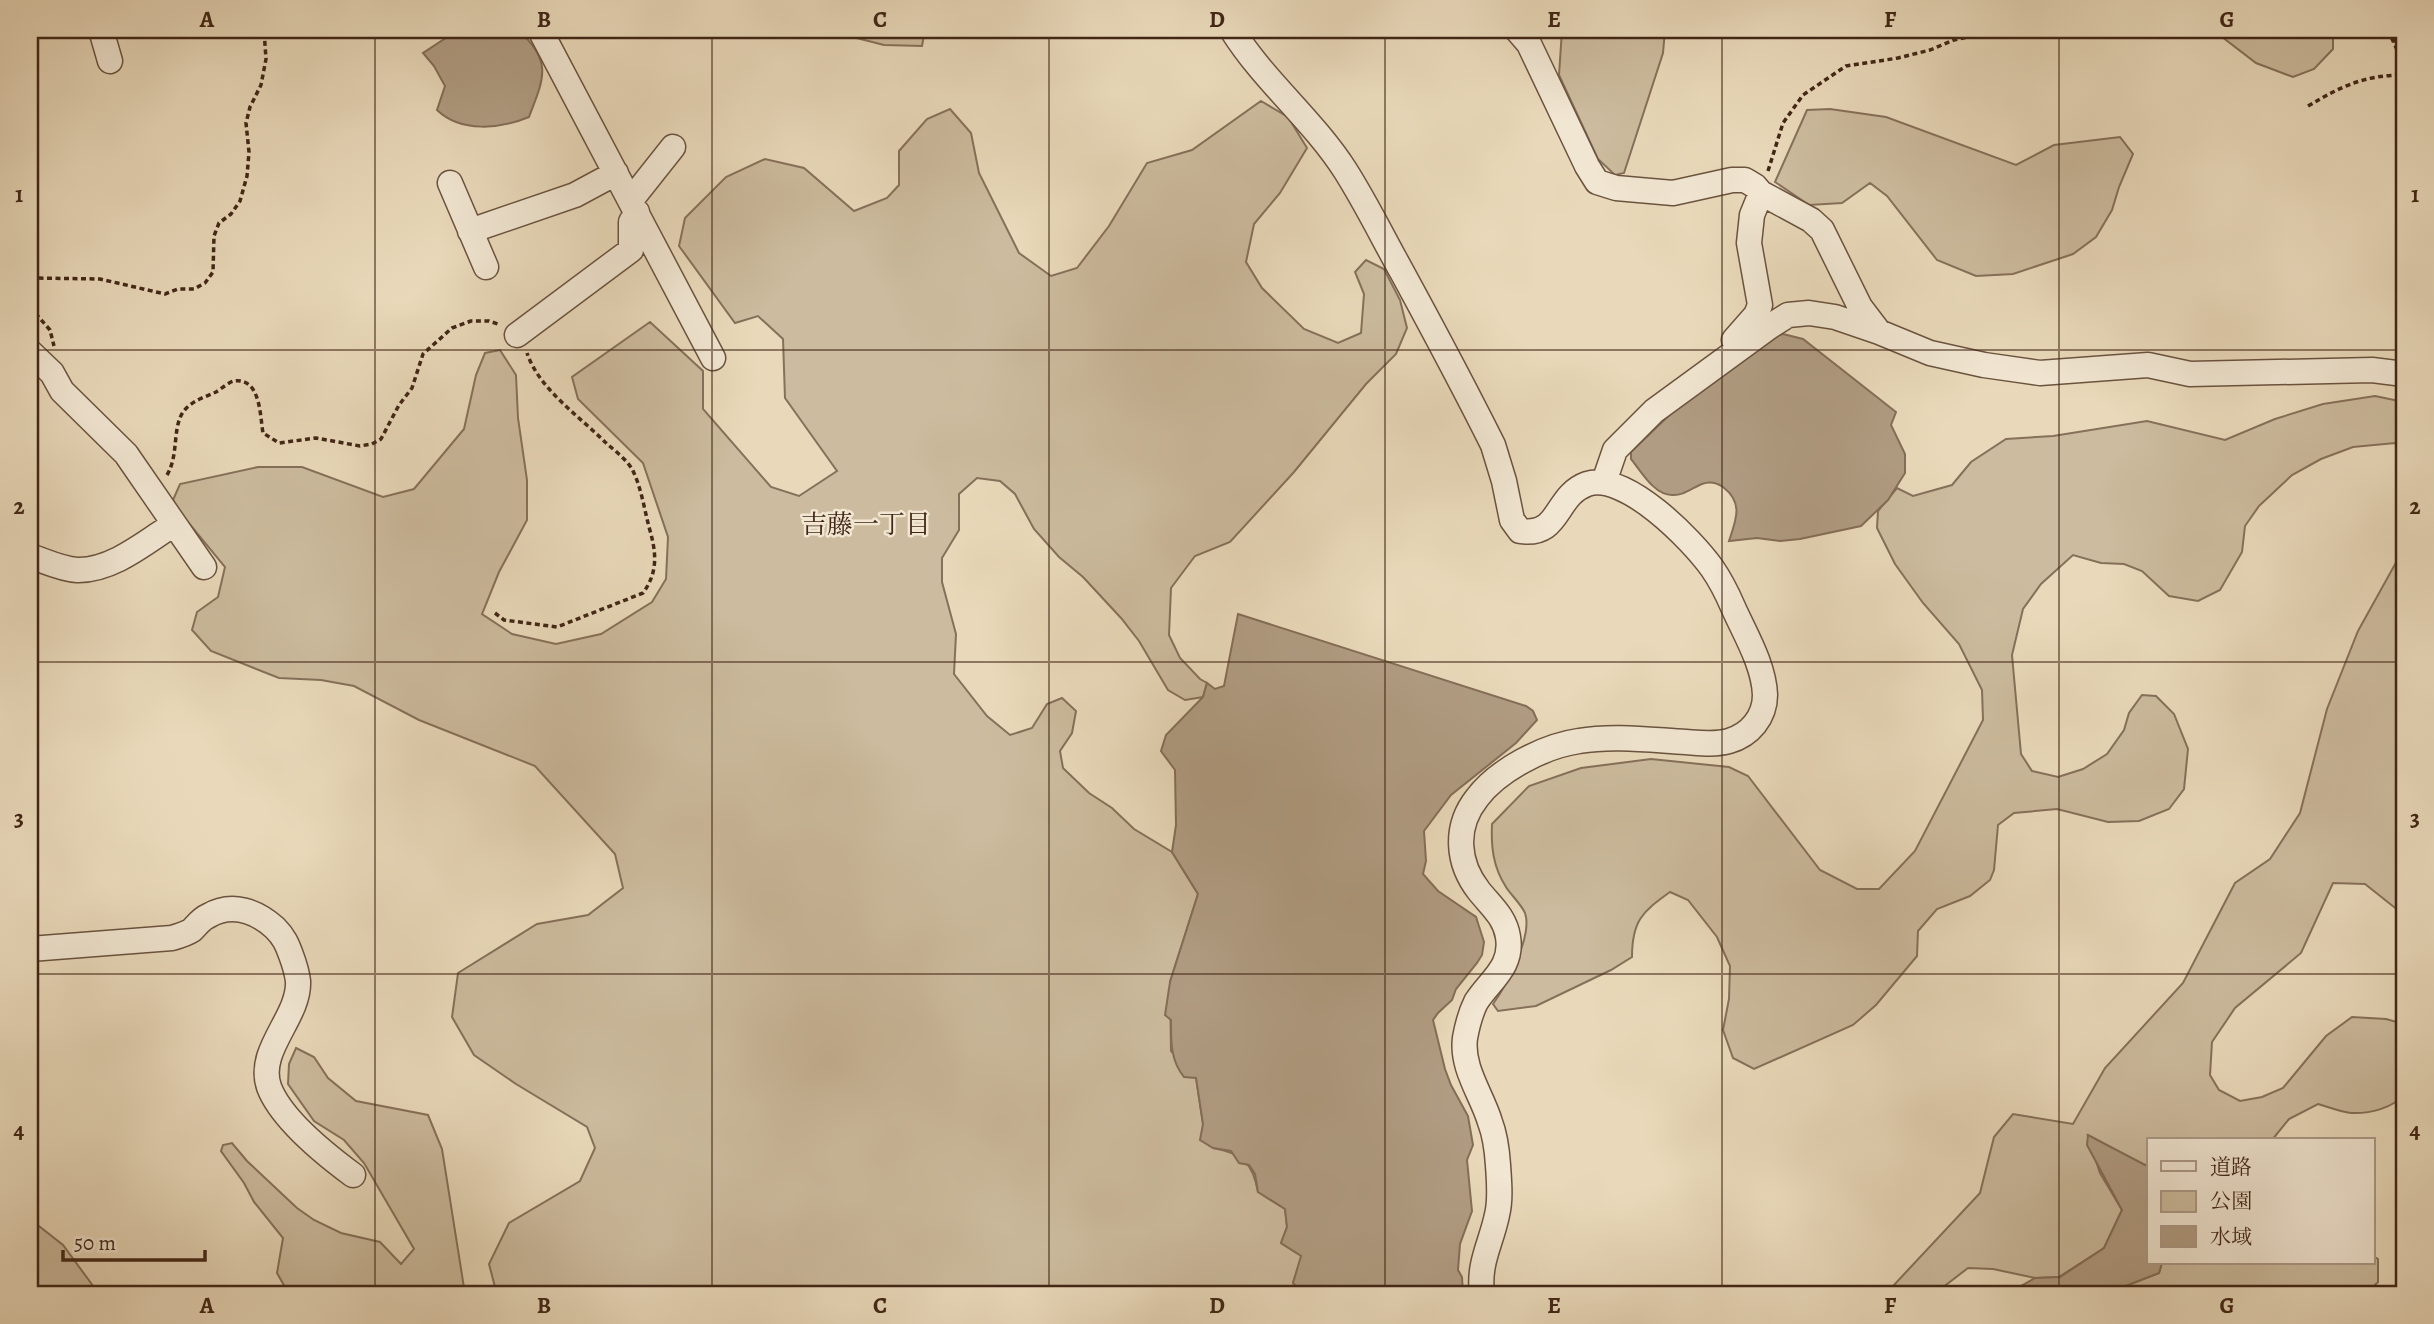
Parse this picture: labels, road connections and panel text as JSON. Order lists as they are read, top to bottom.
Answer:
{
  "districts": ["吉藤一丁目"],
  "legend": ["道路", "公園", "水域"],
  "scale_bar": "50 m",
  "grid": {
    "columns": [
      "A",
      "B",
      "C",
      "D",
      "E",
      "F",
      "G"
    ],
    "rows": [
      "1",
      "2",
      "3",
      "4"
    ]
  }
}
